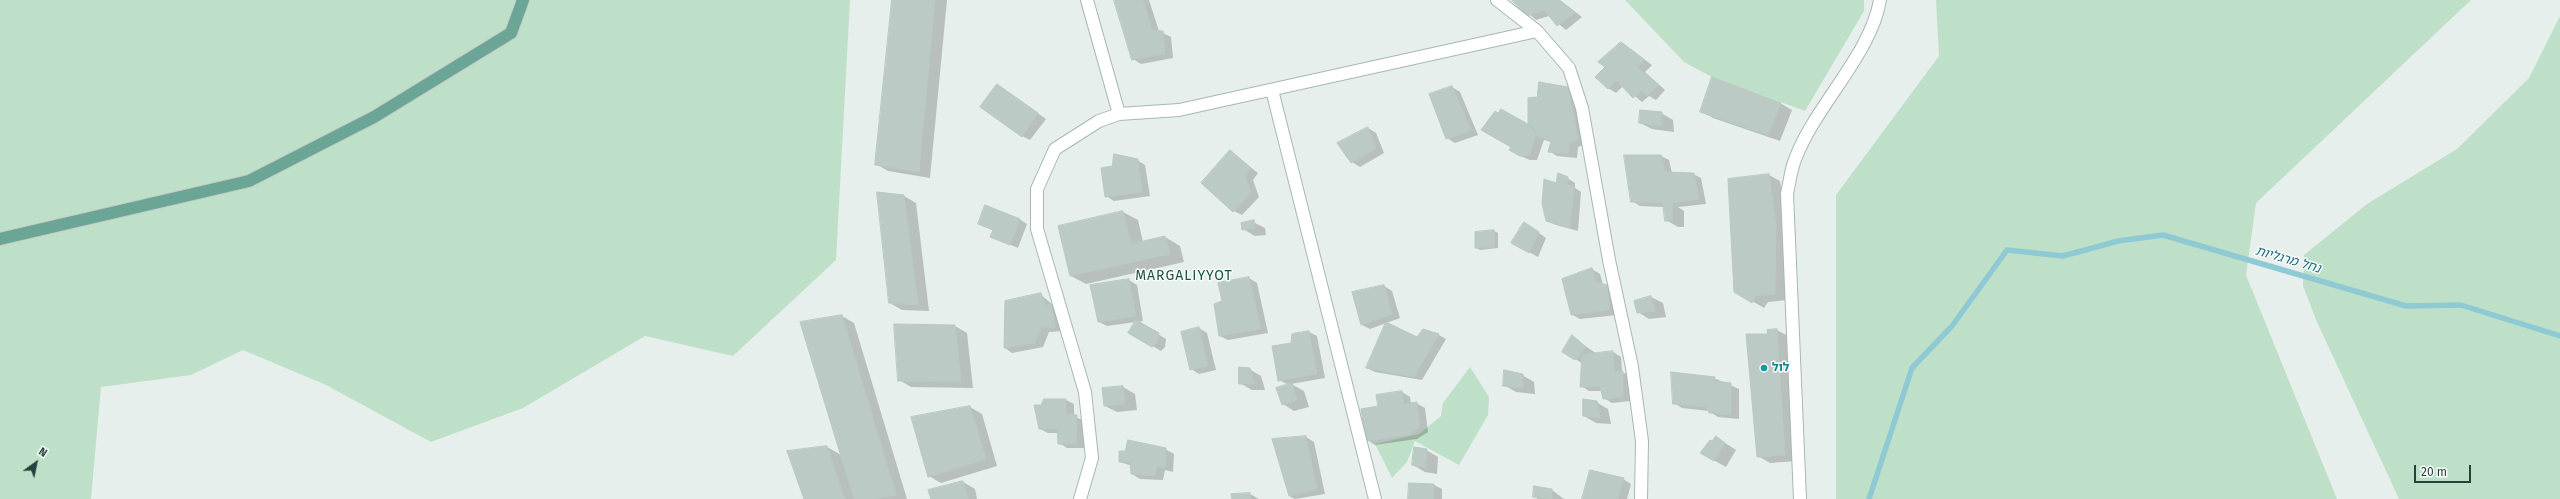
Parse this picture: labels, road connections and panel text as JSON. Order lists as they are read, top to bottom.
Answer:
{
  "districts": ["MARGALIYYOT"],
  "water": ["נחל מרגליות"],
  "places": ["לול"],
  "scale_bar": "20 m",
  "north": "top right"
}
